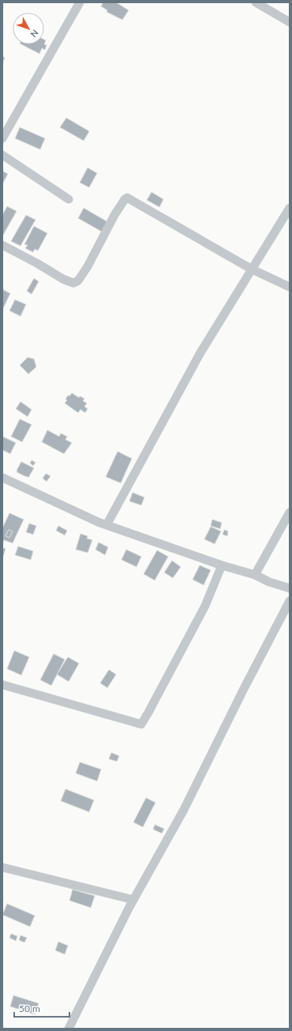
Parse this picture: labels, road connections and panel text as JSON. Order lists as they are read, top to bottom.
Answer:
{
  "scale_bar": "50 m",
  "north": "bottom right"
}
